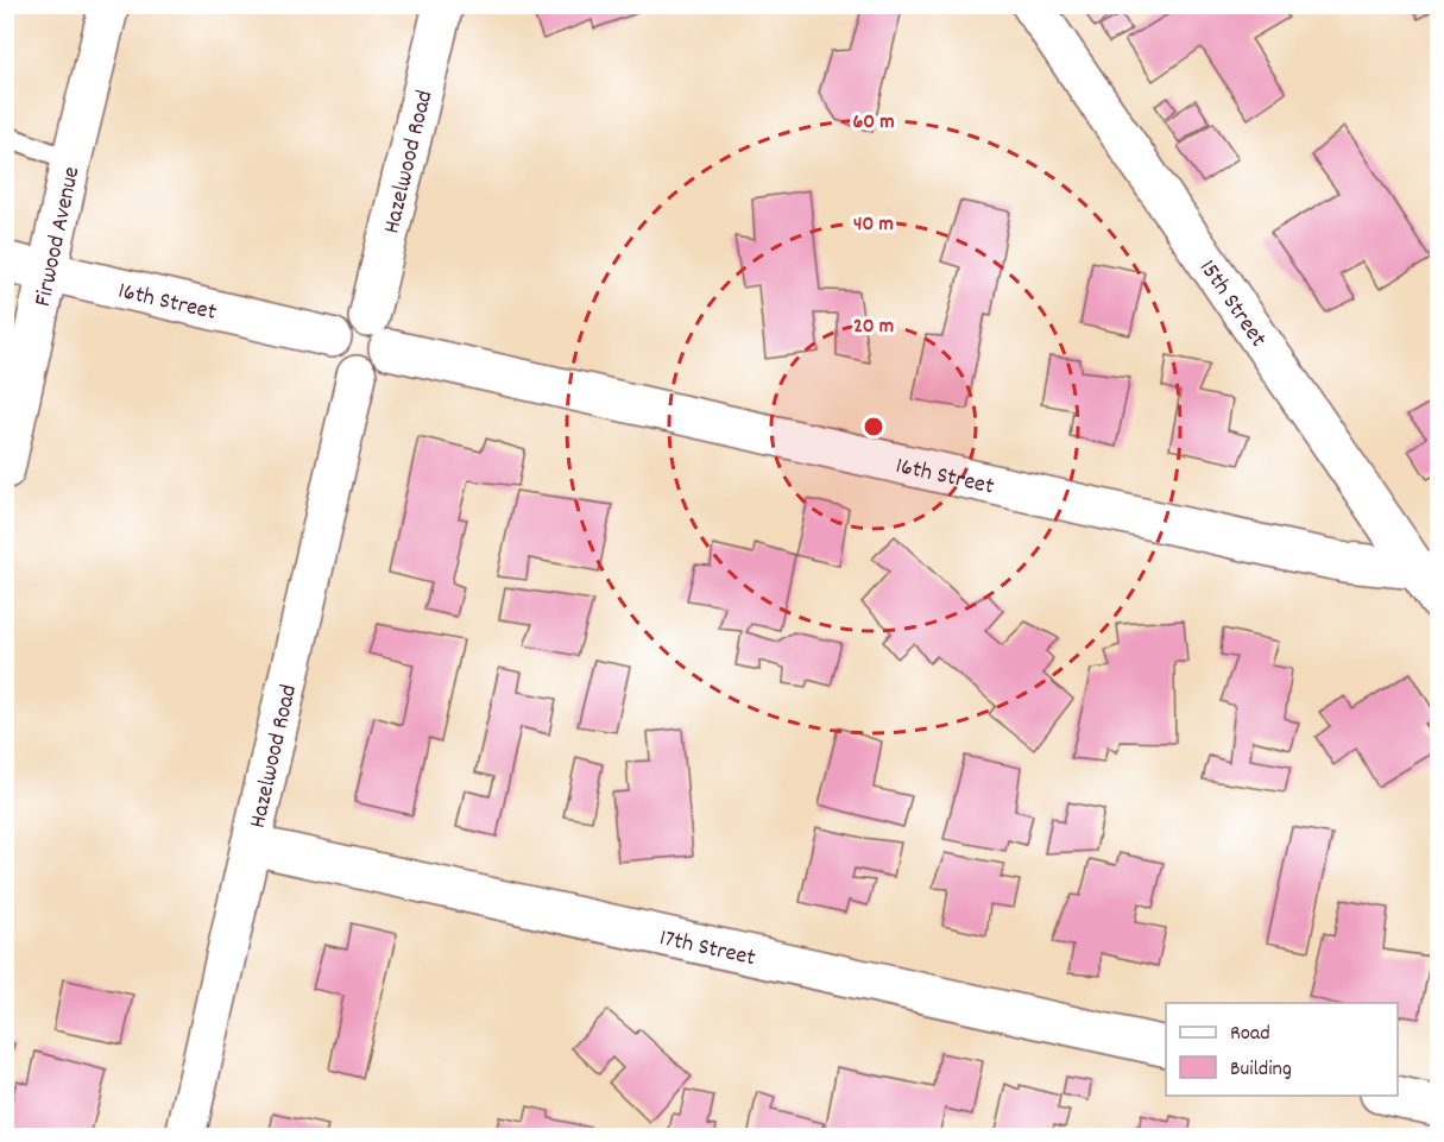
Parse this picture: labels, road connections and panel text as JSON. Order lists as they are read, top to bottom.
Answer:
{
  "streets": {
    "street": [
      "Hazelwood Road",
      "Firwood Avenue",
      "16th Street",
      "15th Street",
      "17th Street"
    ]
  },
  "crossings": [
    ["Hazelwood Road", "16th Street"],
    ["Hazelwood Road", "17th Street"],
    ["Firwood Avenue", "16th Street"],
    ["16th Street", "15th Street"]
  ],
  "legend": ["Road", "Building"],
  "rings": ["60 m", "40 m", "20 m"]
}
